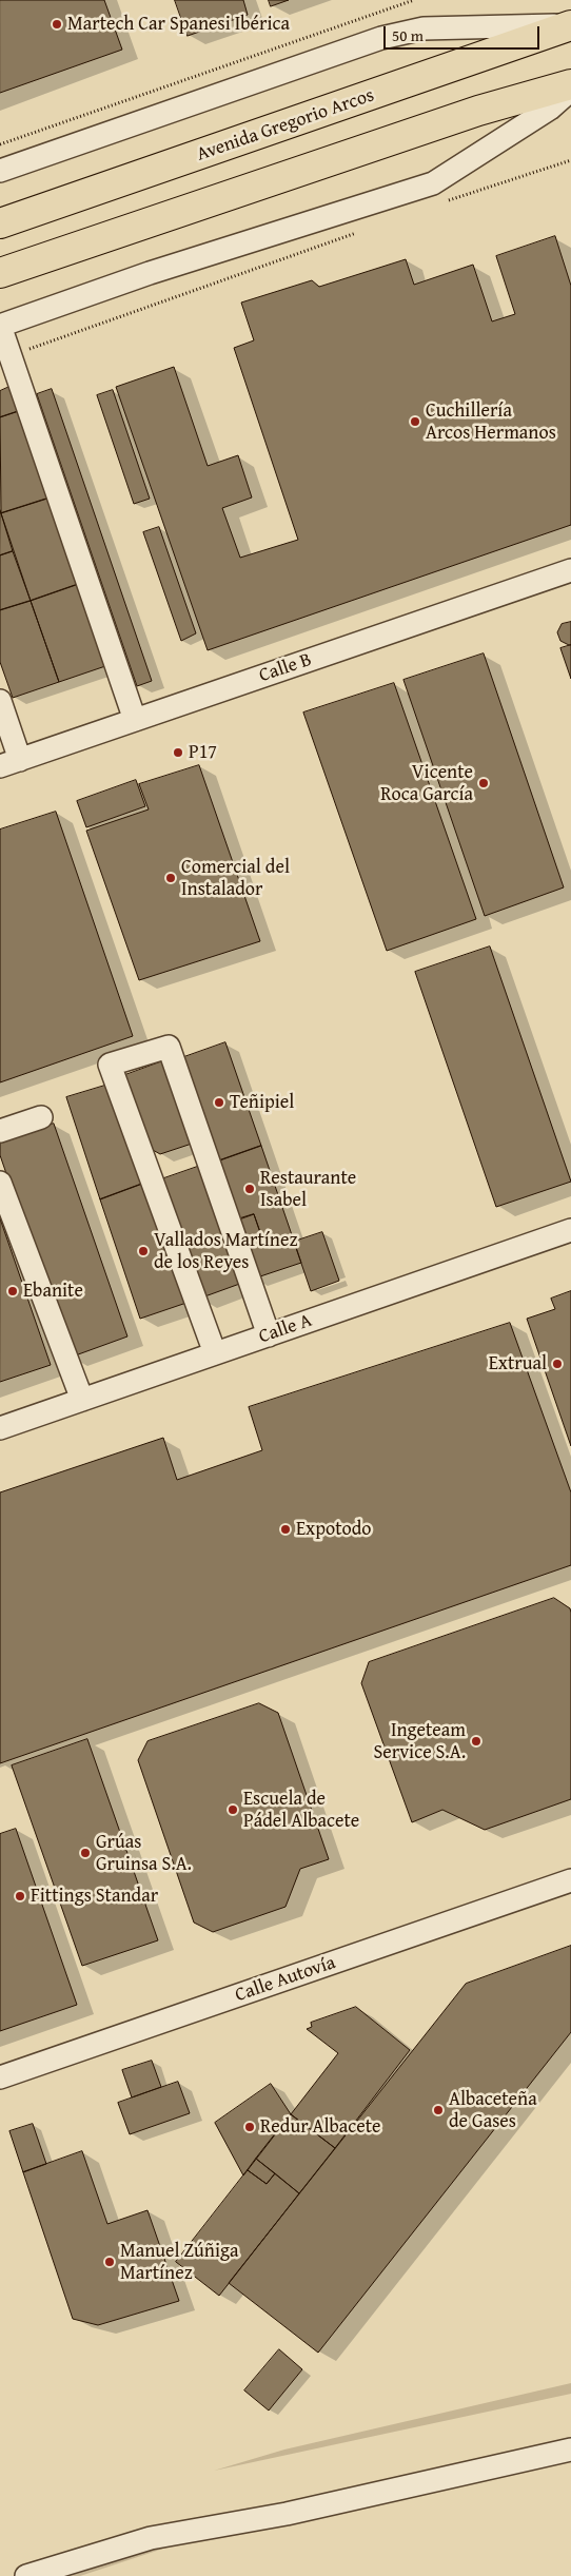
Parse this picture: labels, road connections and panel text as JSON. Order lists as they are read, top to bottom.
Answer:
{
  "streets": {
    "main road": ["Avenida Gregorio Arcos"],
    "street": ["Calle B", "Calle A", "Calle Autovía"]
  },
  "places": [
    "Martech Car Spanesi Ibérica",
    "Cuchillería Arcos Hermanos",
    "P17",
    "Vicente Roca García",
    "Comercial del Instalador",
    "Teñipiel",
    "Restaurante Isabel",
    "Vallados Martínez de los Reyes",
    "Ebanite",
    "Extrual",
    "Expotodo",
    "Ingeteam Service S.A.",
    "Escuela de Pádel Albacete",
    "Grúas Gruinsa S.A.",
    "Fittings Standar",
    "Albaceteña de Gases",
    "Redur Albacete",
    "Manuel Zúñiga Martínez"
  ],
  "scale_bar": "50 m"
}
